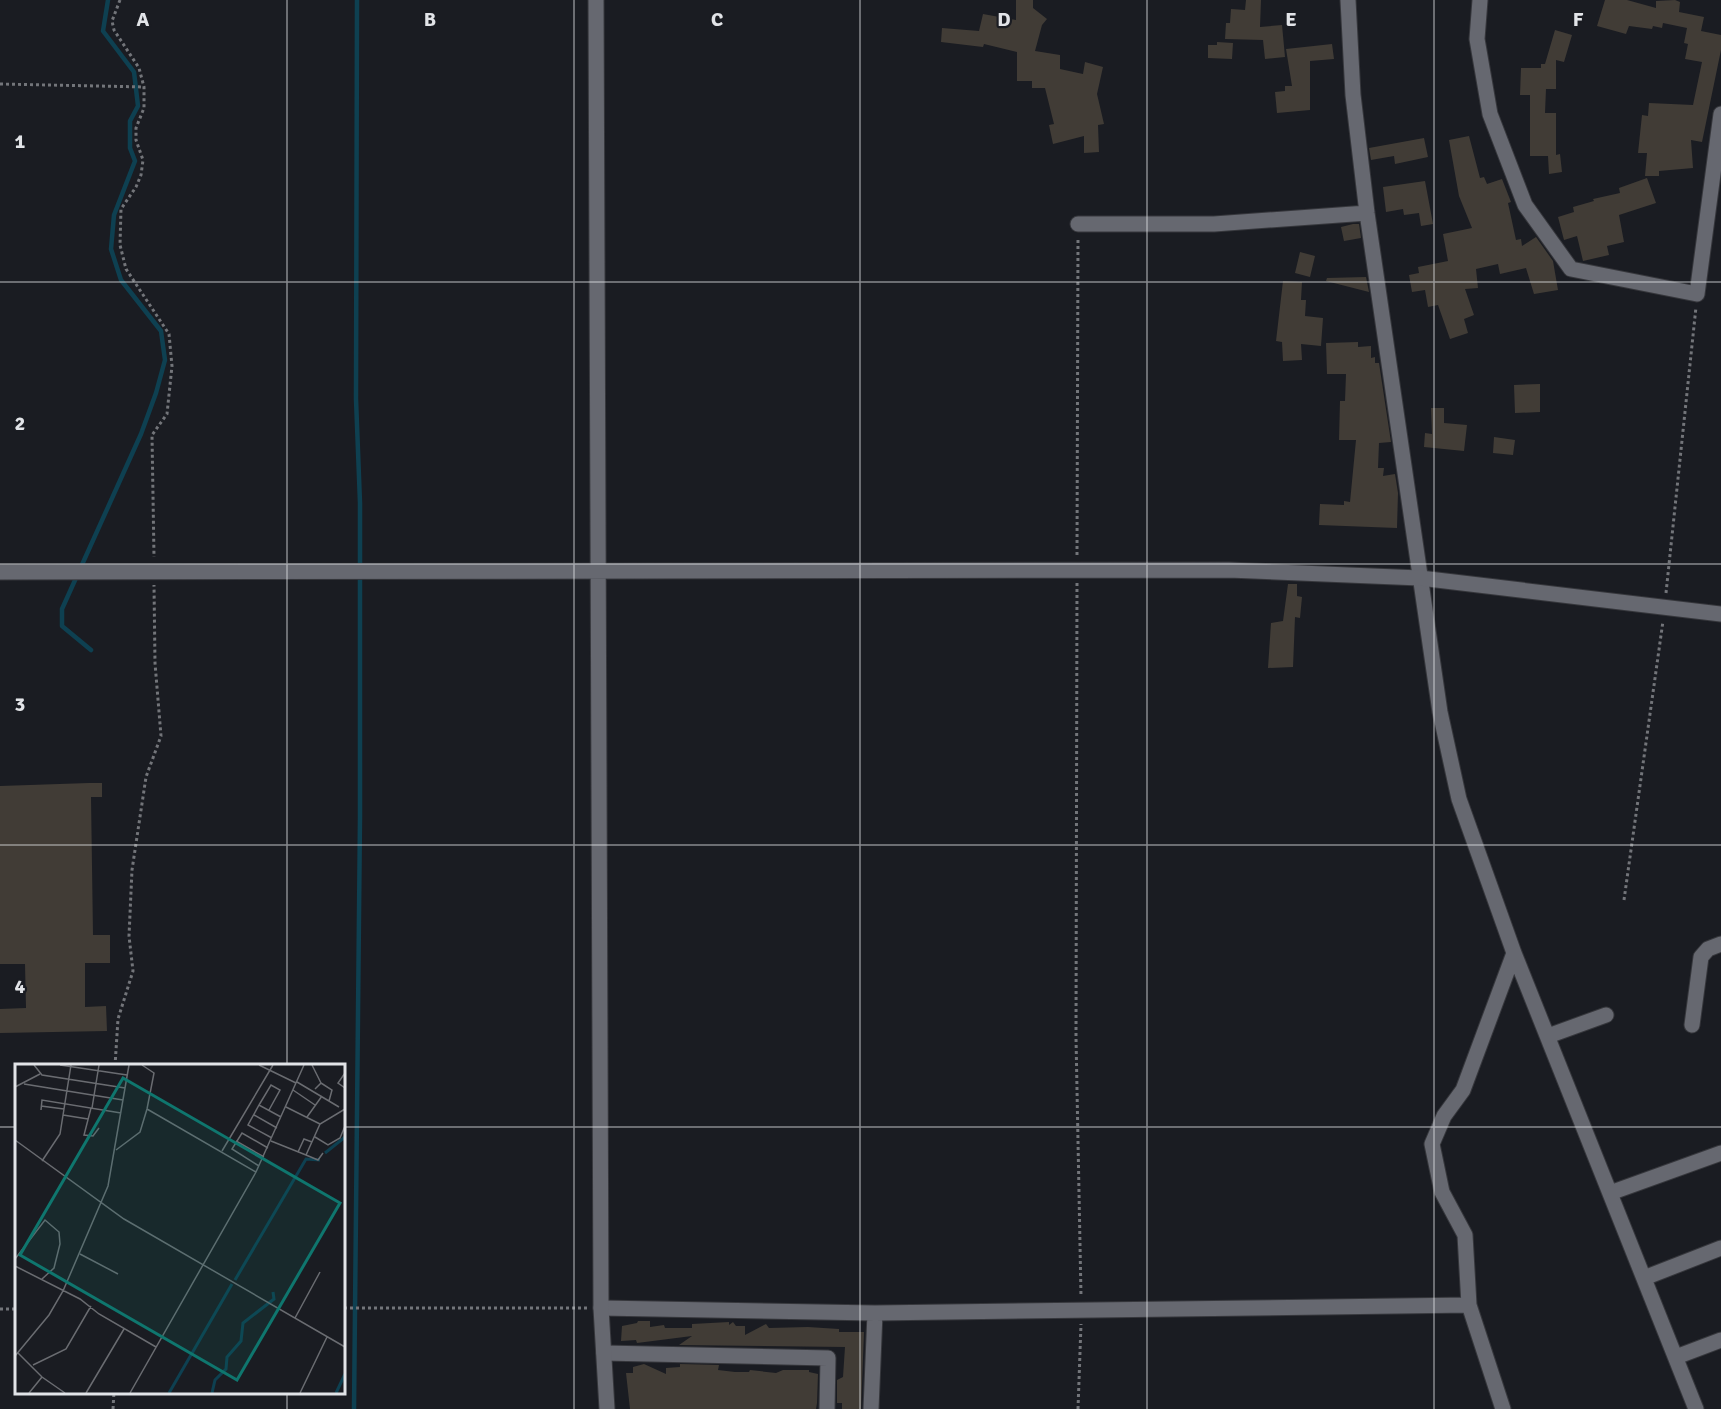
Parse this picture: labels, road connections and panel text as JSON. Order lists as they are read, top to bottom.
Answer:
{
  "grid": {
    "columns": [
      "A",
      "B",
      "C",
      "D",
      "E",
      "F"
    ],
    "rows": [
      "1",
      "2",
      "3",
      "4"
    ]
  }
}
